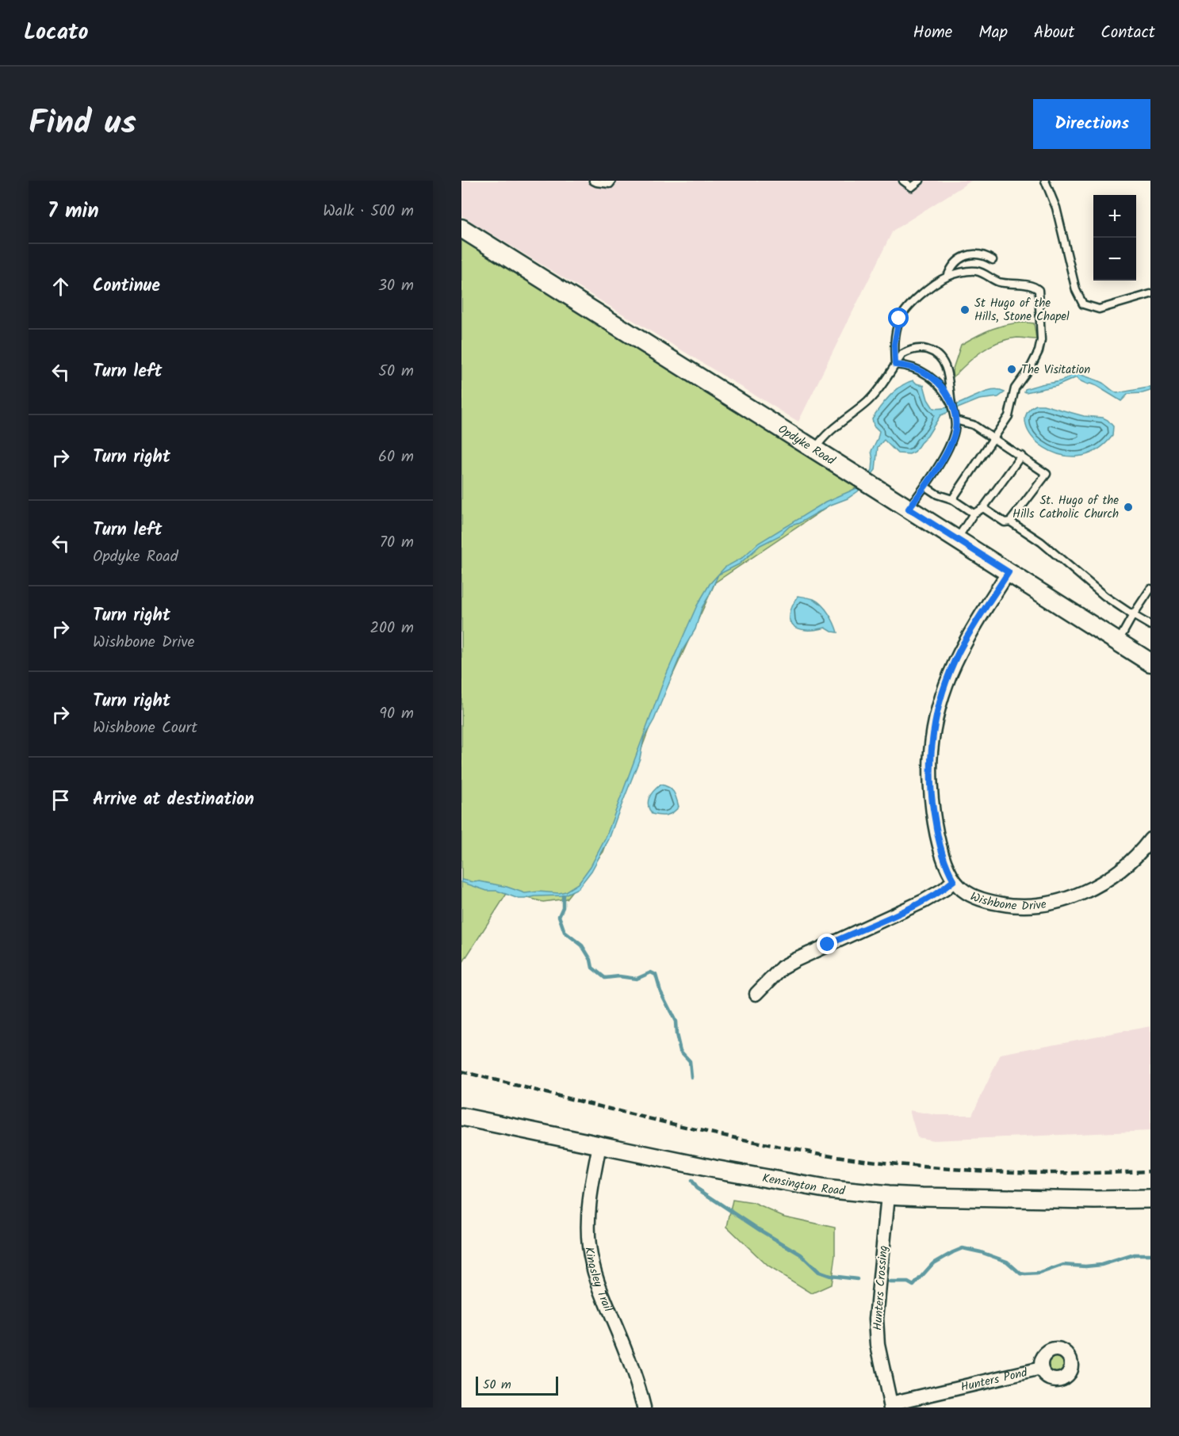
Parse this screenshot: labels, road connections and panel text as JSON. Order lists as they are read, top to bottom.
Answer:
{
  "streets": {
    "main road": ["Opdyke Road"],
    "street": [
      "Wishbone Drive",
      "Kensington Road",
      "Kingsley Trail",
      "Hunters Crossing",
      "Hunters Pond"
    ]
  },
  "crossings": [
    ["Opdyke Road", "Wishbone Drive"],
    ["Kensington Road", "Kingsley Trail"],
    ["Kensington Road", "Hunters Crossing"],
    ["Hunters Crossing", "Hunters Pond"]
  ],
  "places": ["St Hugo of the Hills, Stone Chapel", "The Visitation", "St. Hugo of the Hills Catholic Church"],
  "scale_bar": "50 m",
  "page": {
    "header": "Locato",
    "nav": [
      "Home",
      "Map",
      "About",
      "Contact"
    ],
    "title": "Find us",
    "buttons": "Directions",
    "heading": ["7 min", "Walk · 500 m"],
    "map_buttons": ["+", "−"],
    "list": [
      ["Continue", "30 m"],
      ["Turn left", "50 m"],
      ["Turn right", "60 m"],
      ["Turn left", "Opdyke Road", "70 m"],
      ["Turn right", "Wishbone Drive", "200 m"],
      ["Turn right", "Wishbone Court", "90 m"],
      "Arrive at destination"
    ],
    "scale": "50 m"
  }
}
